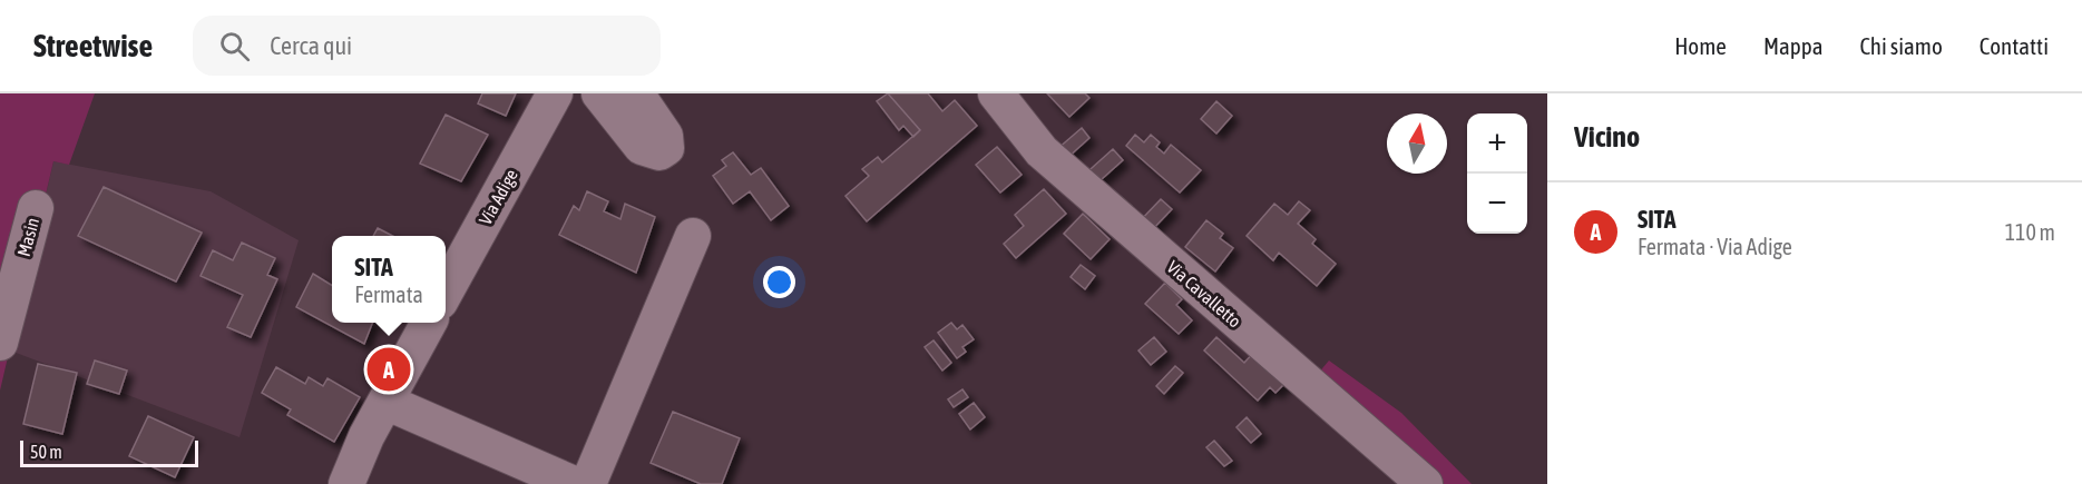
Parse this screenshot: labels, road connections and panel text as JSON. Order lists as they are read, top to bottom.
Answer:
{
  "streets": {
    "street": ["Via Adige", "Masin", "Via Cavalletto"]
  },
  "scale_bar": "50 m",
  "north": "top",
  "page": {
    "header": "Streetwise",
    "search": "Cerca qui",
    "nav": [
      "Home",
      "Mappa",
      "Chi siamo",
      "Contatti"
    ],
    "heading": "Vicino",
    "map_buttons": ["+", "−"],
    "list": [
      {
        "mark": "A",
        "name": "SITA",
        "note": "Fermata · Via Adige",
        "value": "110 m"
      }
    ],
    "popup": ["SITA", "Fermata"],
    "pins": "A",
    "scale": "50 m"
  }
}
